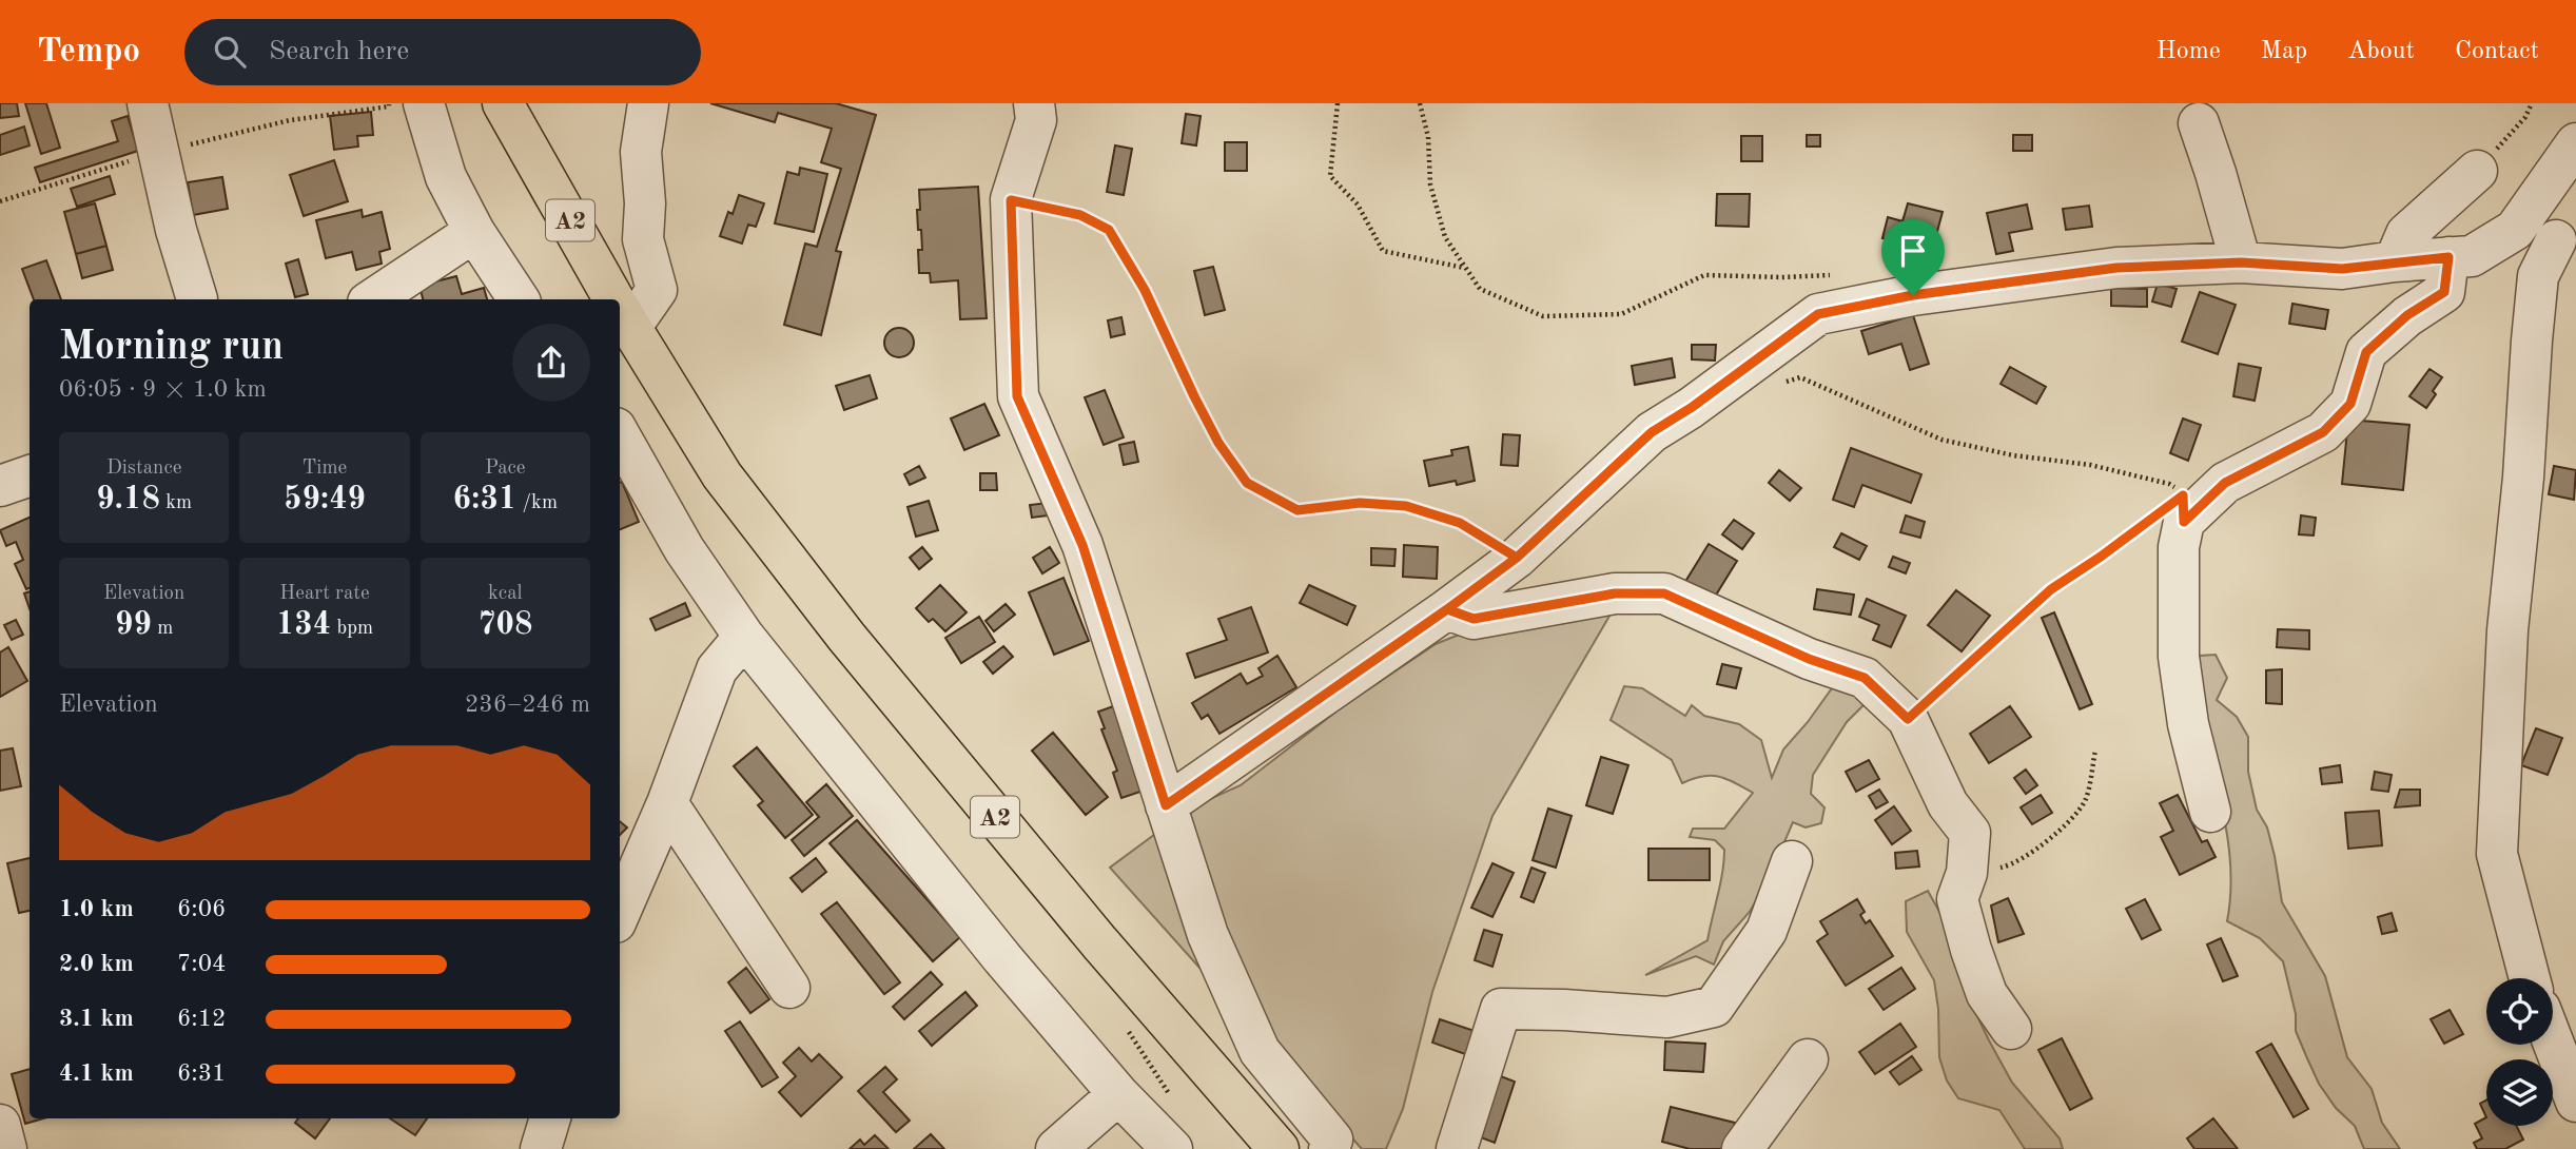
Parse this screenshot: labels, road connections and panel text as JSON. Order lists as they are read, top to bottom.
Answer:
{
  "streets": {
    "main road": ["A2"]
  },
  "page": {
    "header": "Tempo",
    "search": "Search here",
    "nav": [
      "Home",
      "Map",
      "About",
      "Contact"
    ],
    "heading": ["Morning run", "06:05 · 9 × 1.0 km"],
    "stats": [
      ["Distance", "9.18 km"],
      ["Time", "59:49"],
      ["Pace", "6:31 /km"],
      ["Elevation", "99 m"],
      ["Heart rate", "134 bpm"],
      ["kcal", "708"]
    ],
    "chart": ["Elevation", "236–246 m"],
    "list": [
      {
        "name": "1.0 km",
        "note": "6:06"
      },
      {
        "name": "2.0 km",
        "note": "7:04"
      },
      {
        "name": "3.1 km",
        "note": "6:12"
      },
      {
        "name": "4.1 km",
        "note": "6:31"
      }
    ]
  }
}
